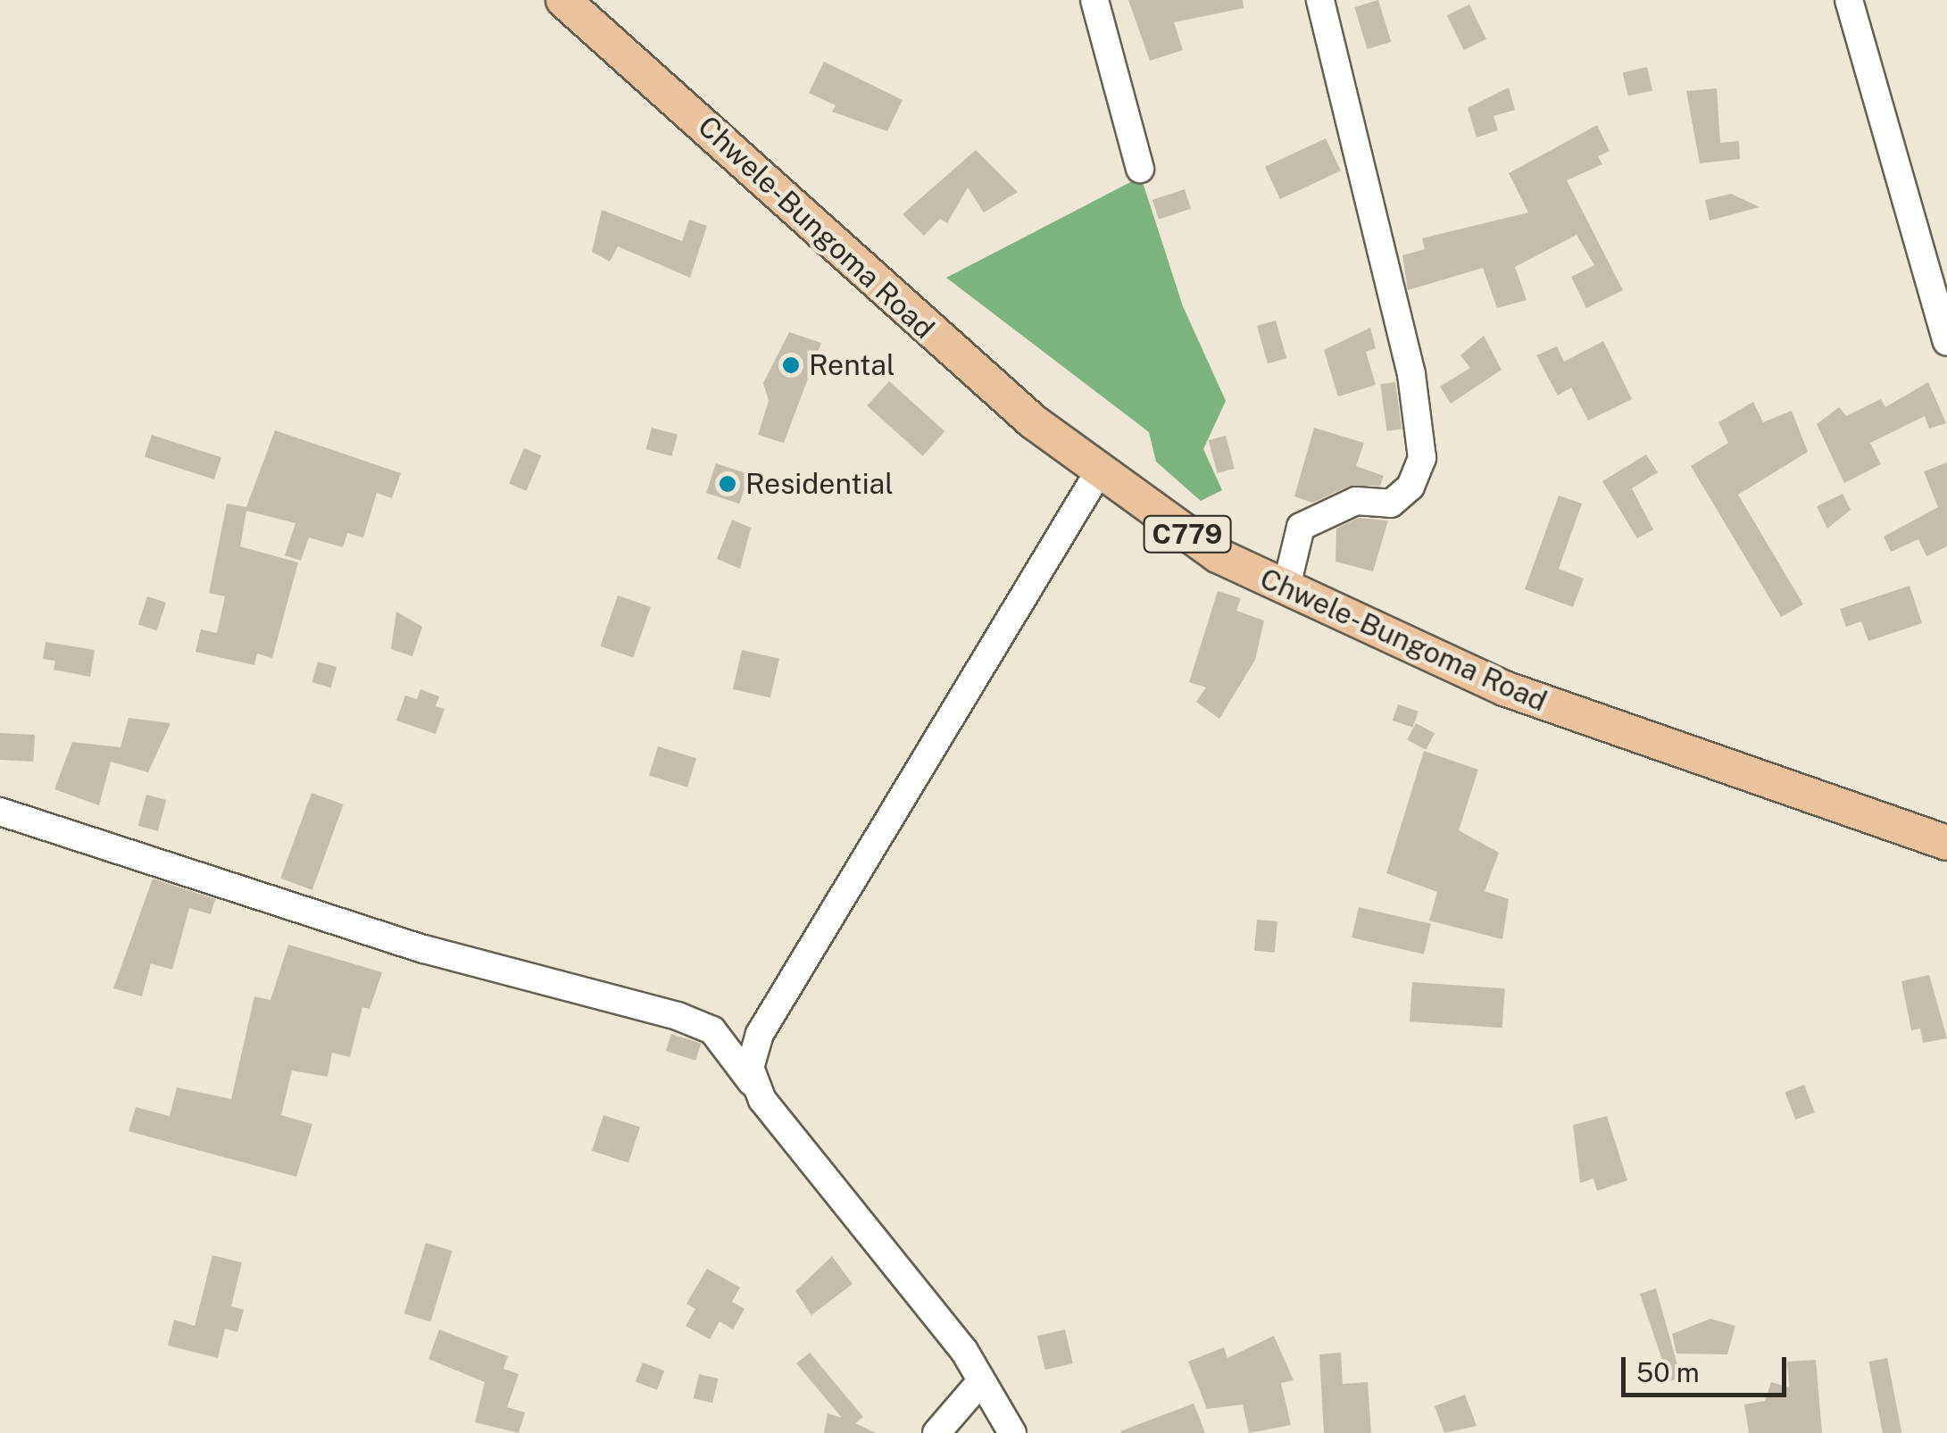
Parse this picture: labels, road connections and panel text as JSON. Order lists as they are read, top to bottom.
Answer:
{
  "streets": {
    "main road": ["Chwele-Bungoma Road", "C779"]
  },
  "places": ["Rental", "Residential"],
  "scale_bar": "50 m"
}
